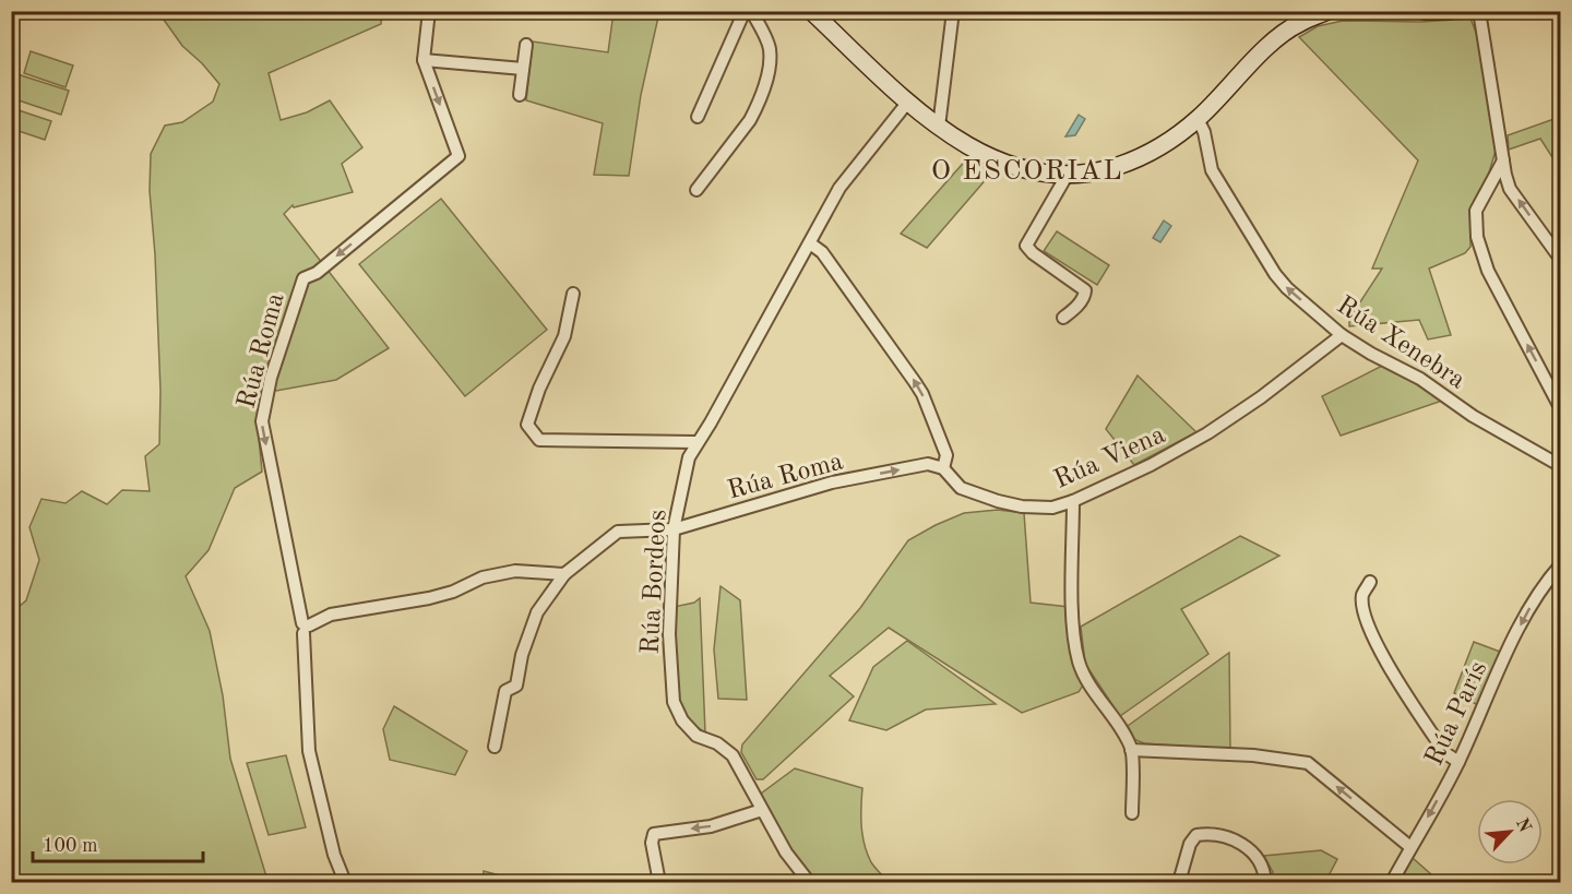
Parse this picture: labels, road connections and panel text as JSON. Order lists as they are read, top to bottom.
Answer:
{
  "streets": {
    "street": [
      "Rúa Xenebra",
      "Rúa Roma",
      "Rúa Viena",
      "Rúa Bordeos",
      "Rúa París"
    ]
  },
  "crossings": [
    ["Rúa Xenebra", "Rúa Viena"],
    ["Rúa Roma", "Rúa Viena"],
    ["Rúa Roma", "Rúa Bordeos"]
  ],
  "one_way": ["Rúa Xenebra", "Rúa París"],
  "districts": ["O ESCORIAL"],
  "scale_bar": "100 m",
  "north": "top right"
}
